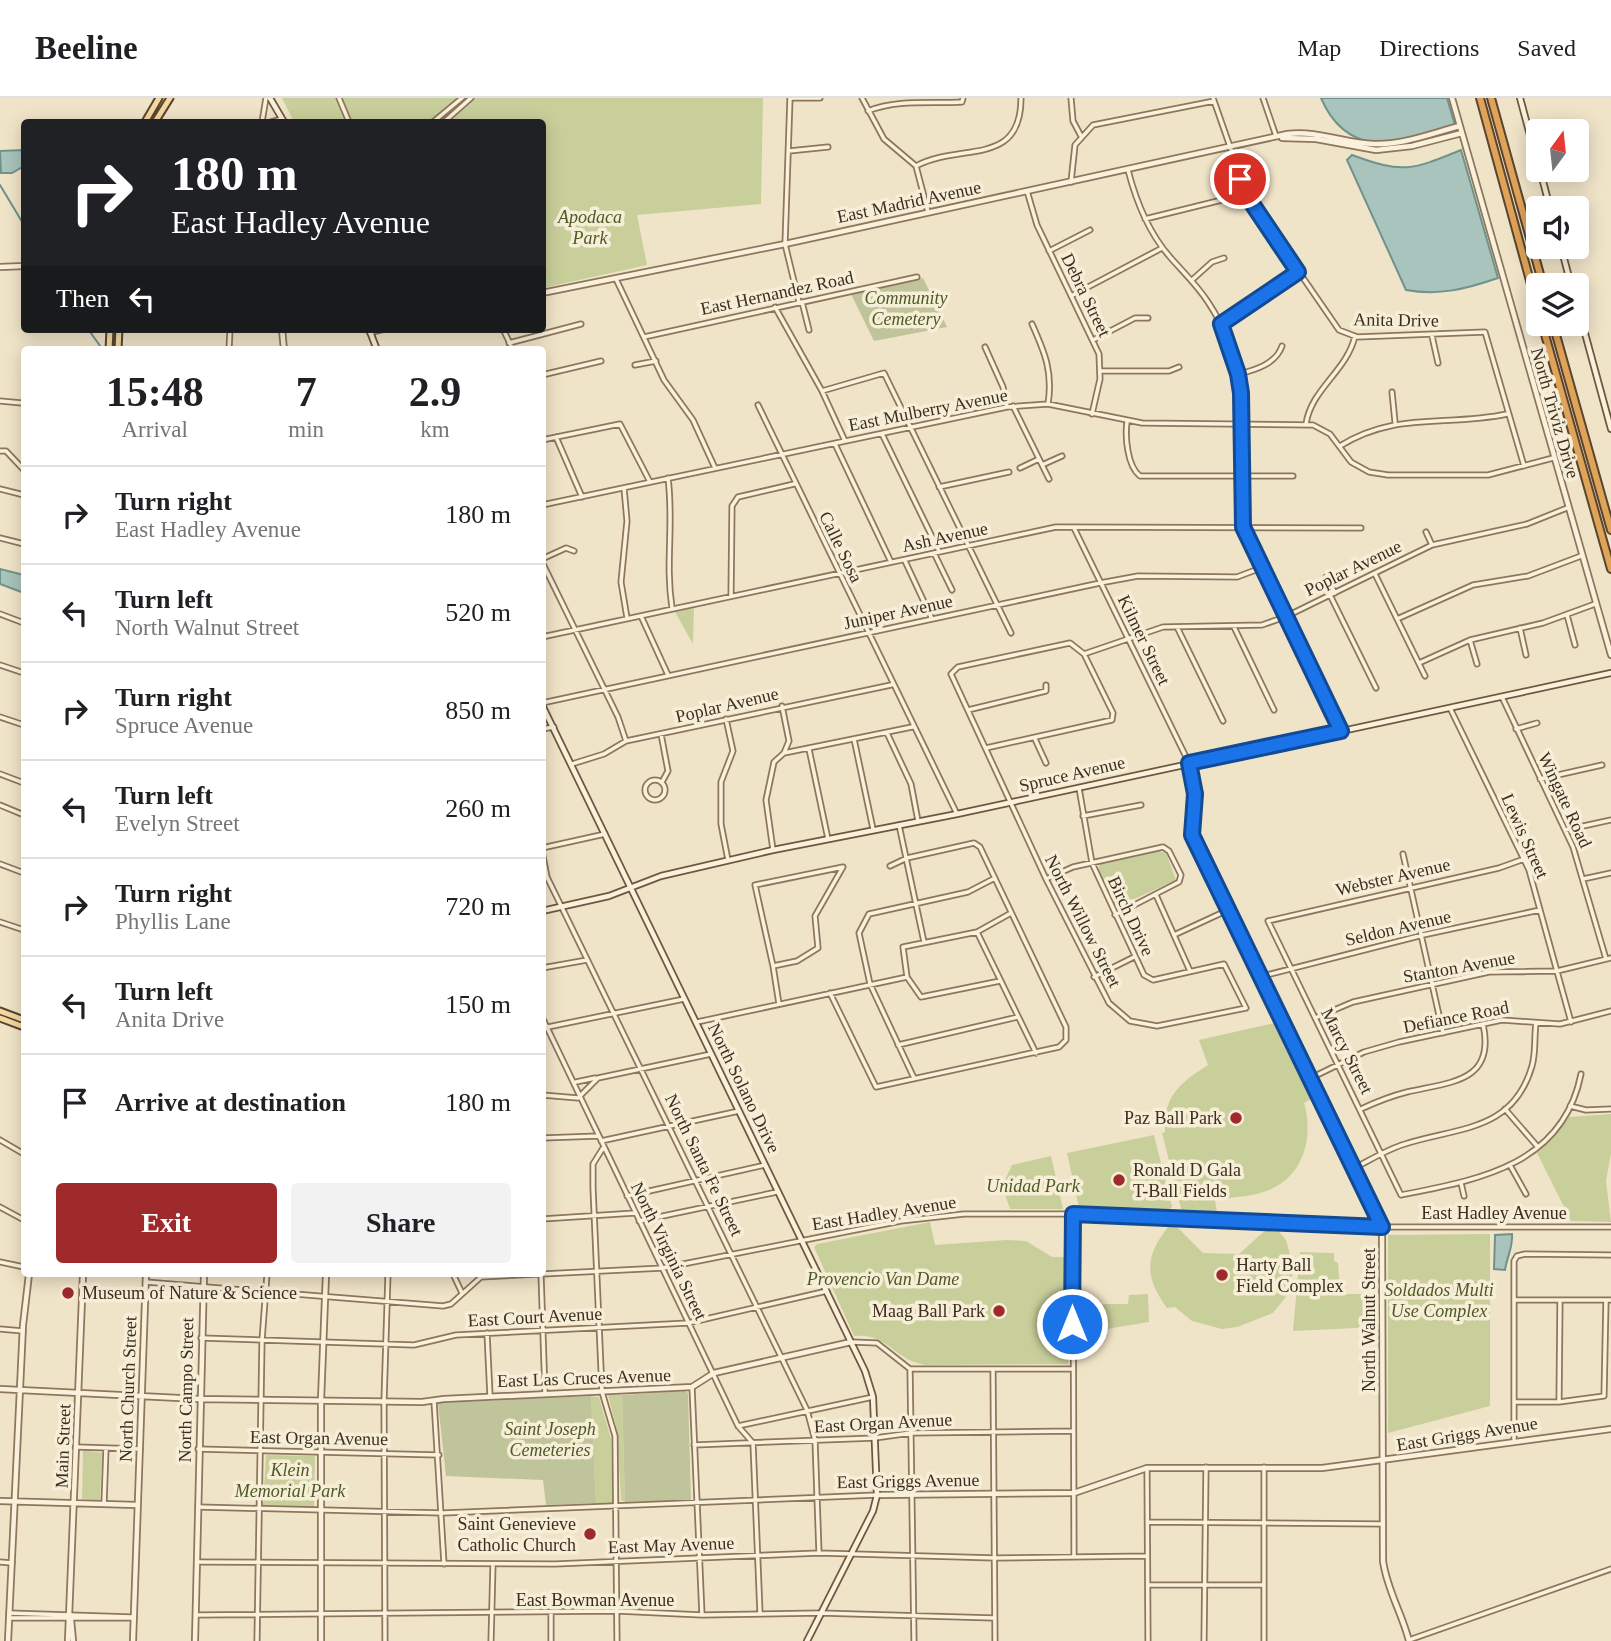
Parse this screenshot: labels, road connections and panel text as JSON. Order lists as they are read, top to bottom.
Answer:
{
  "streets": {
    "street": [
      "East Madrid Avenue",
      "East Hernandez Road",
      "Debra Street",
      "Anita Drive",
      "East Mulberry Avenue",
      "North Triviz Drive",
      "Ash Avenue",
      "Calle Sosa",
      "Poplar Avenue",
      "Juniper Avenue",
      "Kilmer Street",
      "Spruce Avenue",
      "Wingate Road",
      "Lewis Street",
      "Webster Avenue",
      "Birch Drive",
      "North Willow Street",
      "Seldon Avenue",
      "Stanton Avenue",
      "Defiance Road",
      "Marcy Street",
      "North Solano Drive",
      "North Santa Fe Street",
      "East Hadley Avenue",
      "North Virginia Street",
      "East Court Avenue",
      "North Walnut Street",
      "East Las Cruces Avenue",
      "North Church Street",
      "North Campo Street",
      "East Organ Avenue",
      "East Griggs Avenue",
      "Main Street",
      "East May Avenue",
      "East Bowman Avenue"
    ]
  },
  "crossings": [
    ["East Madrid Avenue", "Debra Street"],
    ["East Madrid Avenue", "Anita Drive"],
    ["East Madrid Avenue", "North Triviz Drive"],
    ["Debra Street", "East Mulberry Avenue"],
    ["Anita Drive", "East Mulberry Avenue"],
    ["East Mulberry Avenue", "North Triviz Drive"],
    ["East Mulberry Avenue", "Calle Sosa"],
    ["North Triviz Drive", "Poplar Avenue"],
    ["Ash Avenue", "Calle Sosa"],
    ["Ash Avenue", "Kilmer Street"],
    ["Calle Sosa", "Poplar Avenue"],
    ["Calle Sosa", "Juniper Avenue"],
    ["Calle Sosa", "Spruce Avenue"],
    ["Poplar Avenue", "Kilmer Street"],
    ["Poplar Avenue", "North Willow Street"],
    ["Poplar Avenue", "North Solano Drive"],
    ["Juniper Avenue", "Kilmer Street"],
    ["Kilmer Street", "Spruce Avenue"],
    ["Kilmer Street", "North Walnut Street"],
    ["Spruce Avenue", "Wingate Road"],
    ["Spruce Avenue", "Lewis Street"],
    ["Spruce Avenue", "Birch Drive"],
    ["Spruce Avenue", "North Willow Street"],
    ["Spruce Avenue", "North Solano Drive"],
    ["Spruce Avenue", "North Santa Fe Street"],
    ["Spruce Avenue", "North Walnut Street"],
    ["Wingate Road", "Stanton Avenue"],
    ["Lewis Street", "Webster Avenue"],
    ["Lewis Street", "Seldon Avenue"],
    ["Lewis Street", "Stanton Avenue"],
    ["Lewis Street", "Defiance Road"],
    ["Webster Avenue", "Marcy Street"],
    ["Birch Drive", "North Willow Street"],
    ["Seldon Avenue", "Marcy Street"],
    ["Seldon Avenue", "North Walnut Street"],
    ["Stanton Avenue", "Marcy Street"],
    ["Defiance Road", "Marcy Street"],
    ["Defiance Road", "North Walnut Street"],
    ["North Solano Drive", "East Hadley Avenue"],
    ["North Solano Drive", "East Court Avenue"],
    ["North Solano Drive", "East Las Cruces Avenue"],
    ["North Solano Drive", "East Organ Avenue"],
    ["North Solano Drive", "East Griggs Avenue"],
    ["North Solano Drive", "East May Avenue"],
    ["North Solano Drive", "East Bowman Avenue"],
    ["North Santa Fe Street", "East Hadley Avenue"],
    ["North Santa Fe Street", "East Court Avenue"],
    ["North Santa Fe Street", "East Las Cruces Avenue"],
    ["North Santa Fe Street", "East Organ Avenue"],
    ["North Santa Fe Street", "East Griggs Avenue"],
    ["North Santa Fe Street", "East May Avenue"],
    ["East Hadley Avenue", "North Virginia Street"],
    ["East Hadley Avenue", "North Walnut Street"],
    ["East Hadley Avenue", "North Church Street"],
    ["East Hadley Avenue", "North Campo Street"],
    ["North Virginia Street", "East Court Avenue"],
    ["North Virginia Street", "East Las Cruces Avenue"],
    ["North Virginia Street", "East Organ Avenue"],
    ["East Court Avenue", "North Campo Street"],
    ["North Walnut Street", "East Griggs Avenue"],
    ["East Las Cruces Avenue", "North Church Street"],
    ["East Las Cruces Avenue", "North Campo Street"],
    ["East Las Cruces Avenue", "Main Street"],
    ["North Campo Street", "East Organ Avenue"],
    ["North Campo Street", "East Griggs Avenue"],
    ["North Campo Street", "East May Avenue"],
    ["North Campo Street", "East Bowman Avenue"]
  ],
  "parks": [
    "Apodaca Park",
    "Community Cemetery",
    "Unidad Park",
    "Provencio Van Dame",
    "Soldados Multi Use Complex",
    "Saint Joseph Cemeteries",
    "Klein Memorial Park"
  ],
  "places": [
    "Paz Ball Park",
    "Ronald D Gala T-Ball Fields",
    "Harty Ball Field Complex",
    "Museum of Nature & Science",
    "Maag Ball Park",
    "Saint Genevieve Catholic Church"
  ],
  "north": "top",
  "page": {
    "header": "Beeline",
    "nav": ["Map", "Directions", "Saved"],
    "turn": ["180 m", "East Hadley Avenue"],
    "then": "Then",
    "eta": [
      "15:48",
      "Arrival",
      "7",
      "min",
      "2.9",
      "km"
    ],
    "list": [
      {
        "name": "Turn right",
        "note": "East Hadley Avenue",
        "value": "180 m"
      },
      {
        "name": "Turn left",
        "note": "North Walnut Street",
        "value": "520 m"
      },
      {
        "name": "Turn right",
        "note": "Spruce Avenue",
        "value": "850 m"
      },
      {
        "name": "Turn left",
        "note": "Evelyn Street",
        "value": "260 m"
      },
      {
        "name": "Turn right",
        "note": "Phyllis Lane",
        "value": "720 m"
      },
      {
        "name": "Turn left",
        "note": "Anita Drive",
        "value": "150 m"
      },
      {
        "name": "Arrive at destination",
        "value": "180 m"
      }
    ],
    "buttons": ["Exit", "Share"]
  }
}
